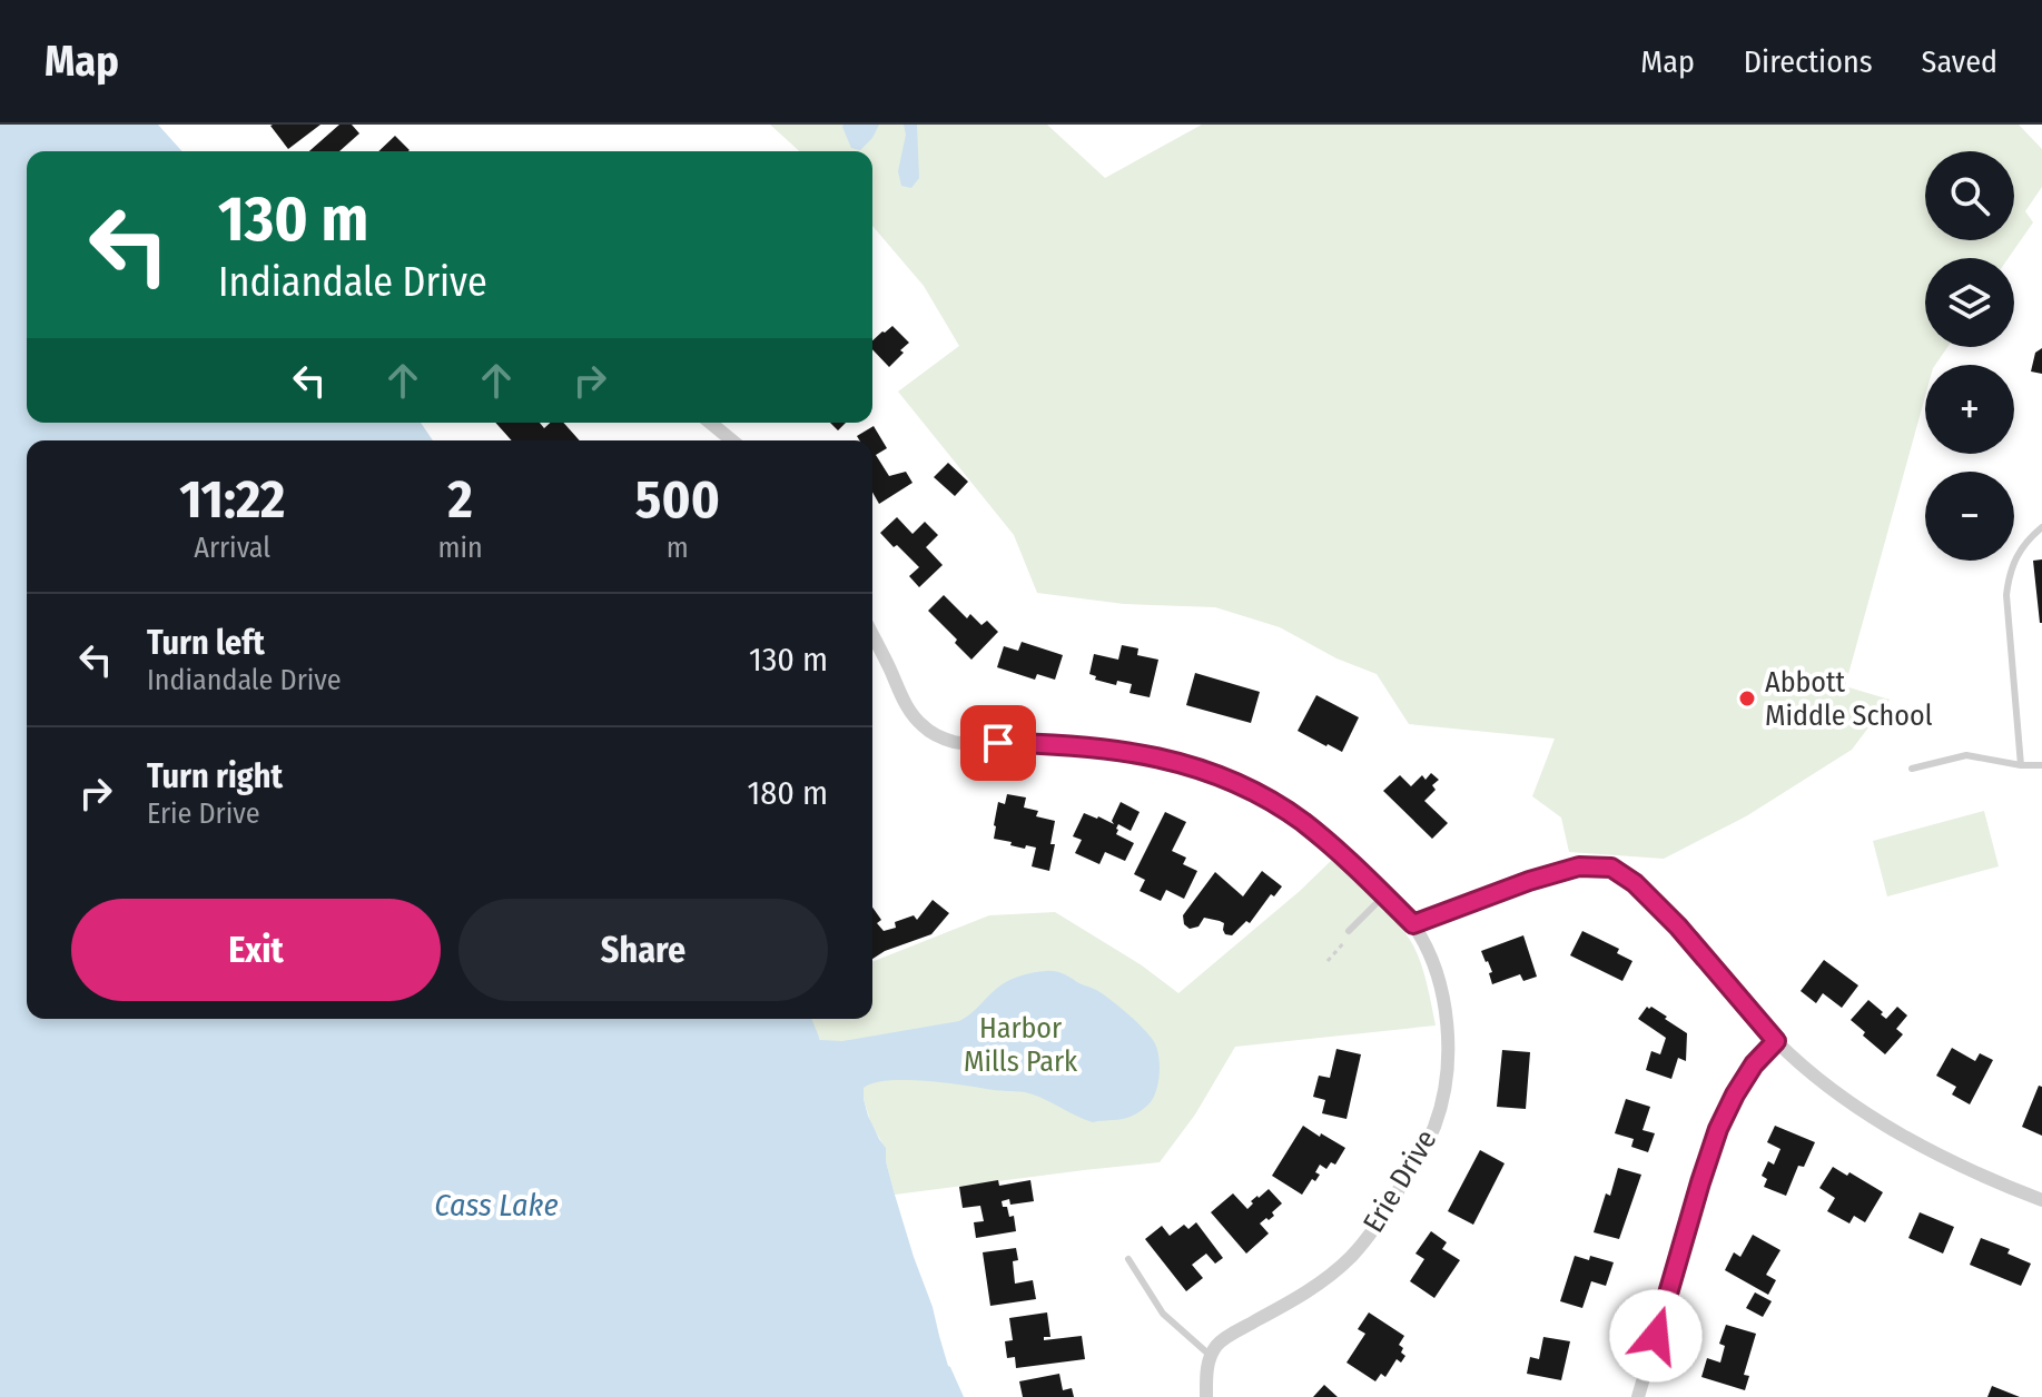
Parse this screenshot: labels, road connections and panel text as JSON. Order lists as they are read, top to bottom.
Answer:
{
  "streets": {
    "street": ["Erie Drive"]
  },
  "water": ["Cass Lake"],
  "parks": ["Harbor Mills Park"],
  "places": ["Abbott Middle School"],
  "page": {
    "header": "Map",
    "nav": ["Map", "Directions", "Saved"],
    "map_buttons": ["+", "−"],
    "turn": ["130 m", "Indiandale Drive"],
    "eta": [
      "11:22",
      "Arrival",
      "2",
      "min",
      "500",
      "m"
    ],
    "list": [
      {
        "name": "Turn left",
        "note": "Indiandale Drive",
        "value": "130 m"
      },
      {
        "name": "Turn right",
        "note": "Erie Drive",
        "value": "180 m"
      }
    ],
    "buttons": ["Exit", "Share"]
  }
}
